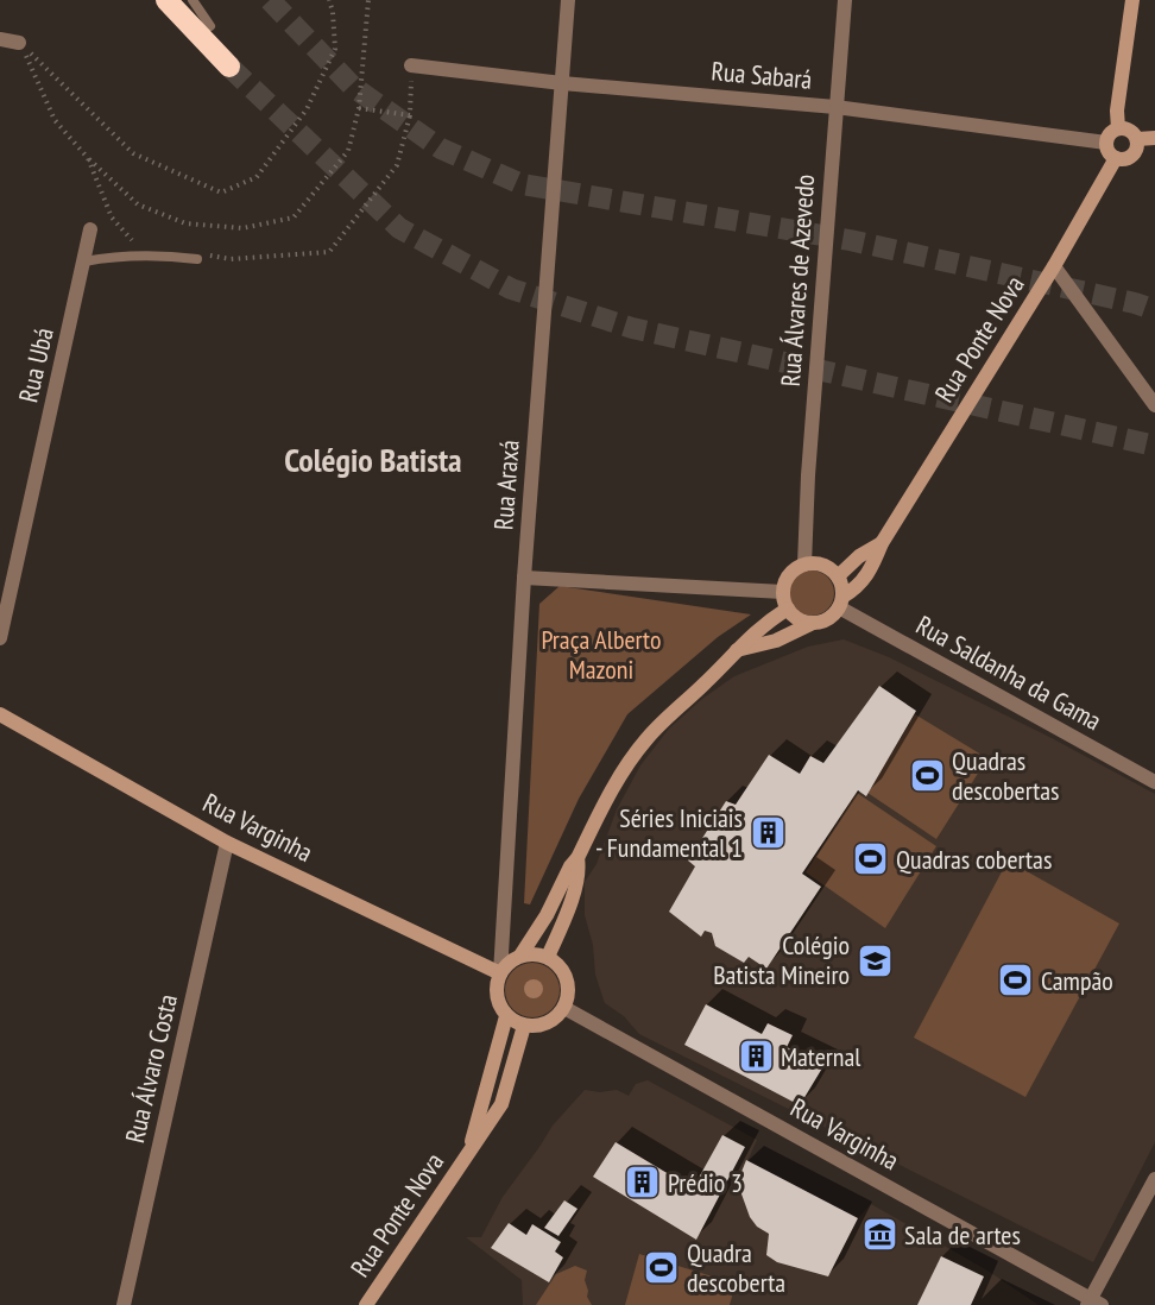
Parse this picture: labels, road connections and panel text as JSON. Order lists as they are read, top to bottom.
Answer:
{
  "streets": {
    "street": [
      "Rua Sabará",
      "Rua Álvares de Azevedo",
      "Rua Ponte Nova",
      "Rua Ubá",
      "Rua Araxá",
      "Rua Saldanha da Gama",
      "Rua Varginha",
      "Rua Álvaro Costa"
    ]
  },
  "crossings": [
    ["Rua Sabará", "Rua Álvares de Azevedo"],
    ["Rua Sabará", "Rua Ponte Nova"],
    ["Rua Sabará", "Rua Araxá"],
    ["Rua Álvares de Azevedo", "Rua Ponte Nova"],
    ["Rua Álvares de Azevedo", "Rua Saldanha da Gama"],
    ["Rua Ponte Nova", "Rua Araxá"],
    ["Rua Ponte Nova", "Rua Saldanha da Gama"],
    ["Rua Ponte Nova", "Rua Varginha"],
    ["Rua Araxá", "Rua Varginha"],
    ["Rua Varginha", "Rua Álvaro Costa"]
  ],
  "districts": ["Colégio Batista"],
  "parks": ["Praça Alberto Mazoni"],
  "places": {
    "sports": [
      "Quadras descobertas",
      "Quadras cobertas",
      "Campão",
      "Quadra descoberta"
    ],
    "building": ["Séries Iniciais - Fundamental 1", "Maternal", "Prédio 3"],
    "school or university": ["Colégio Batista Mineiro"],
    "museum": ["Sala de artes"]
  }
}
